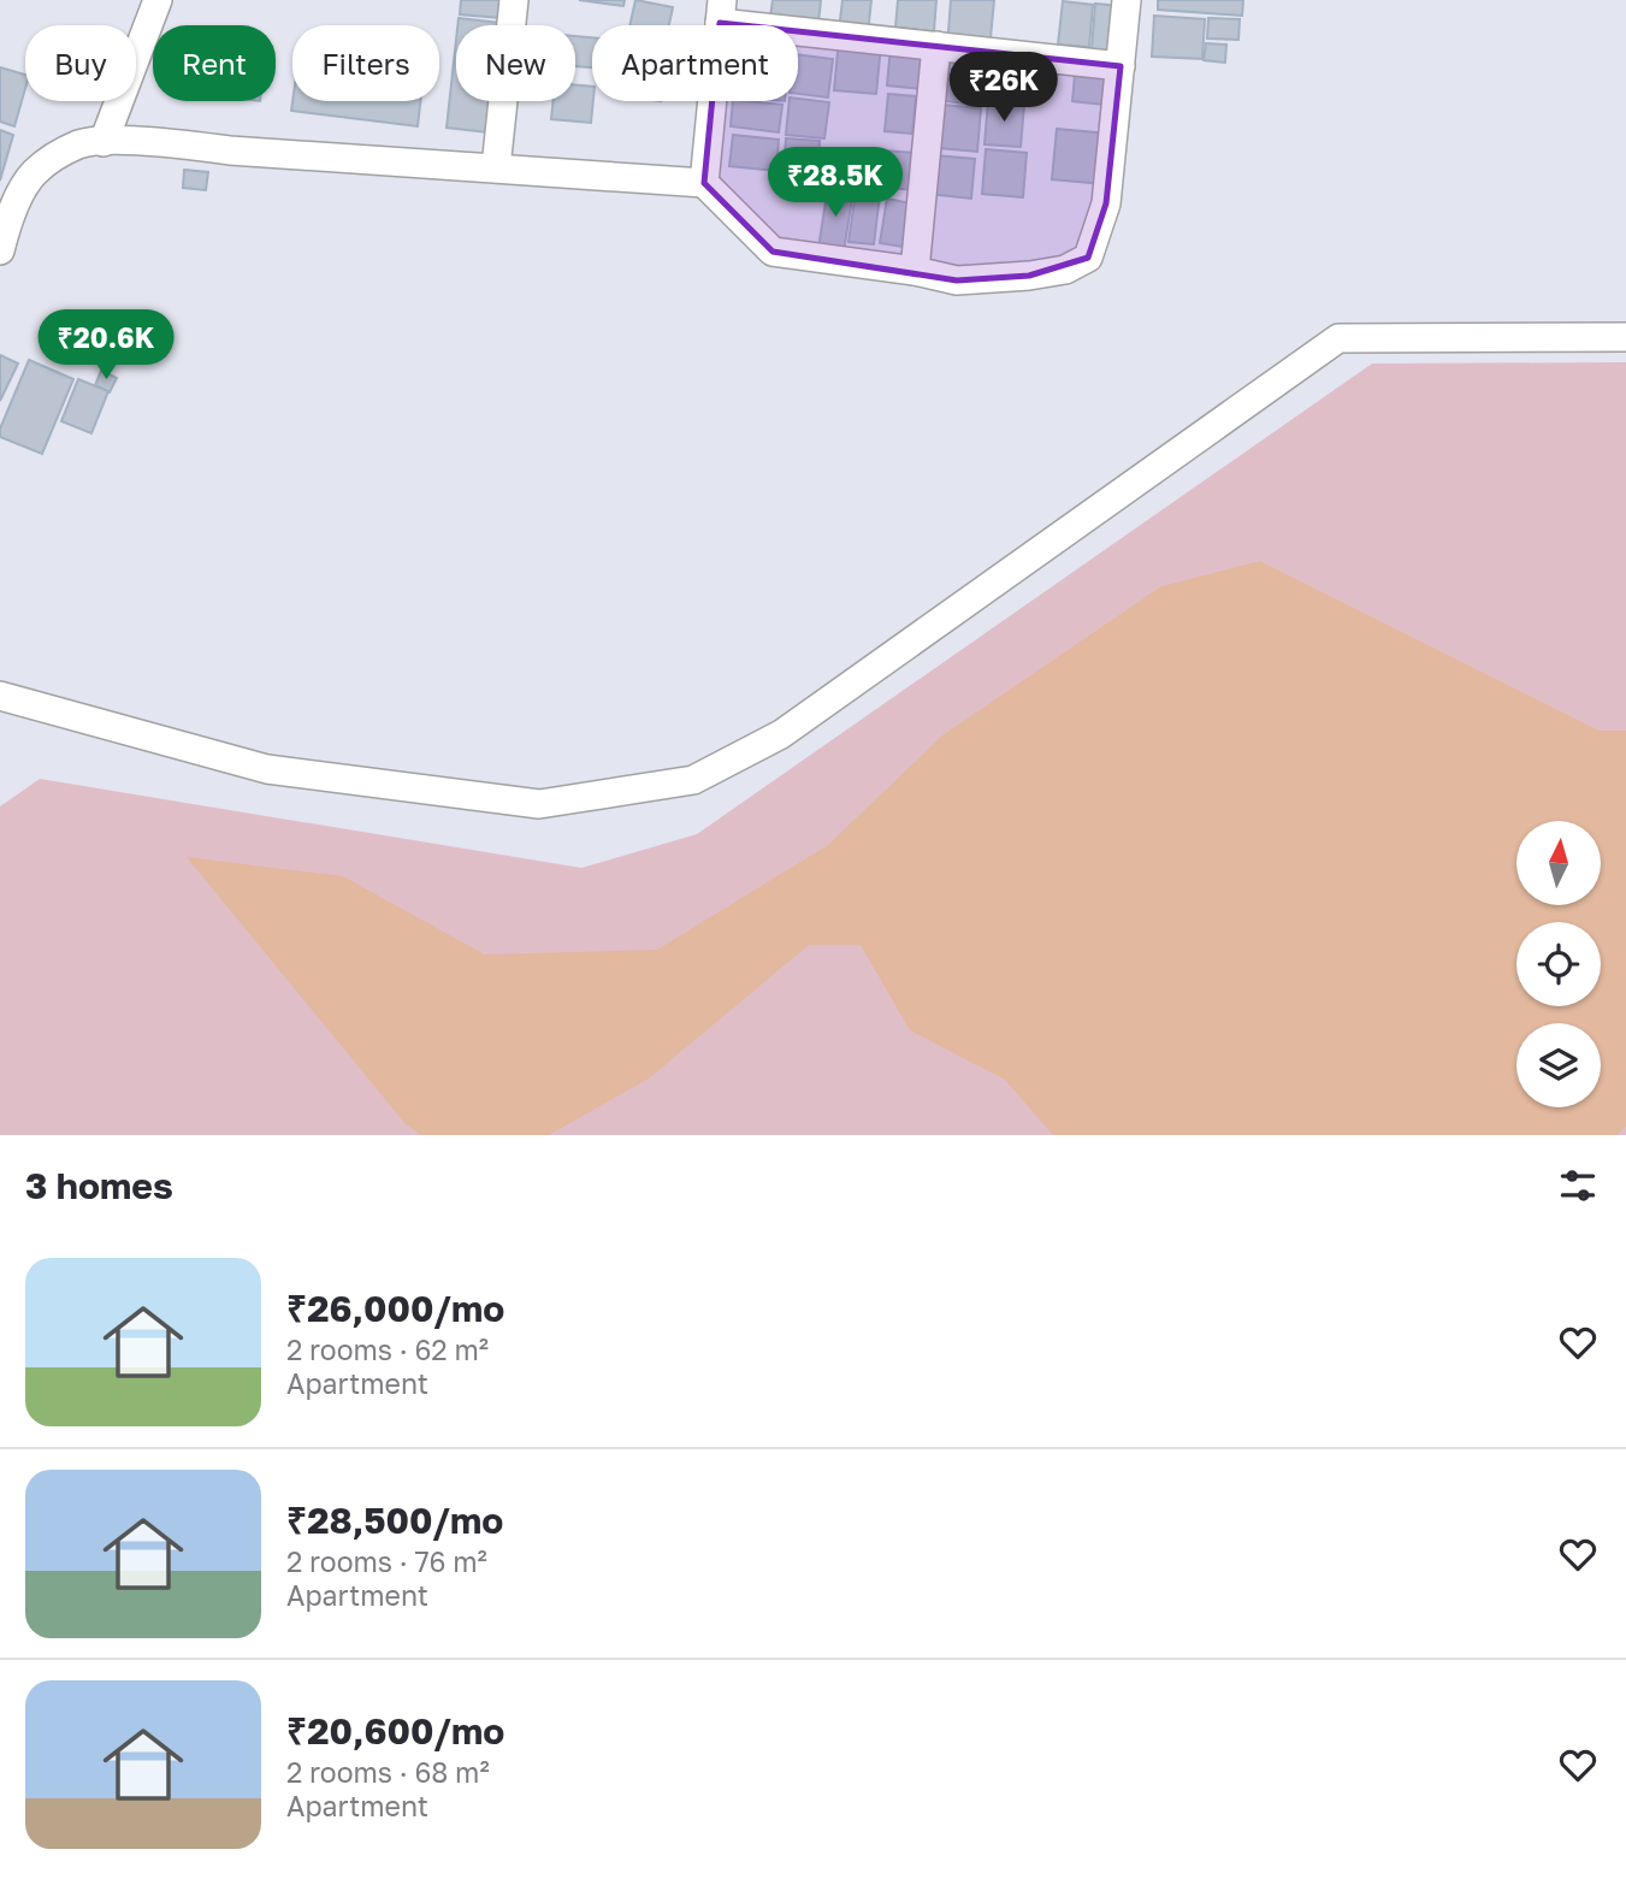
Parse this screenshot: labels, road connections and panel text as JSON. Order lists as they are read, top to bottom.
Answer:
{
  "north": "top",
  "page": {
    "chip": [
      "Buy",
      "Rent",
      "Filters",
      "New",
      "Apartment"
    ],
    "price": ["₹26K", "₹28.5K", "₹20.6K"],
    "heading": "3 homes",
    "list": [
      {
        "name": "₹26,000/mo",
        "note": "2 rooms · 62 m² · Apartment"
      },
      {
        "name": "₹28,500/mo",
        "note": "2 rooms · 76 m² · Apartment"
      },
      {
        "name": "₹20,600/mo",
        "note": "2 rooms · 68 m² · Apartment"
      }
    ]
  }
}
